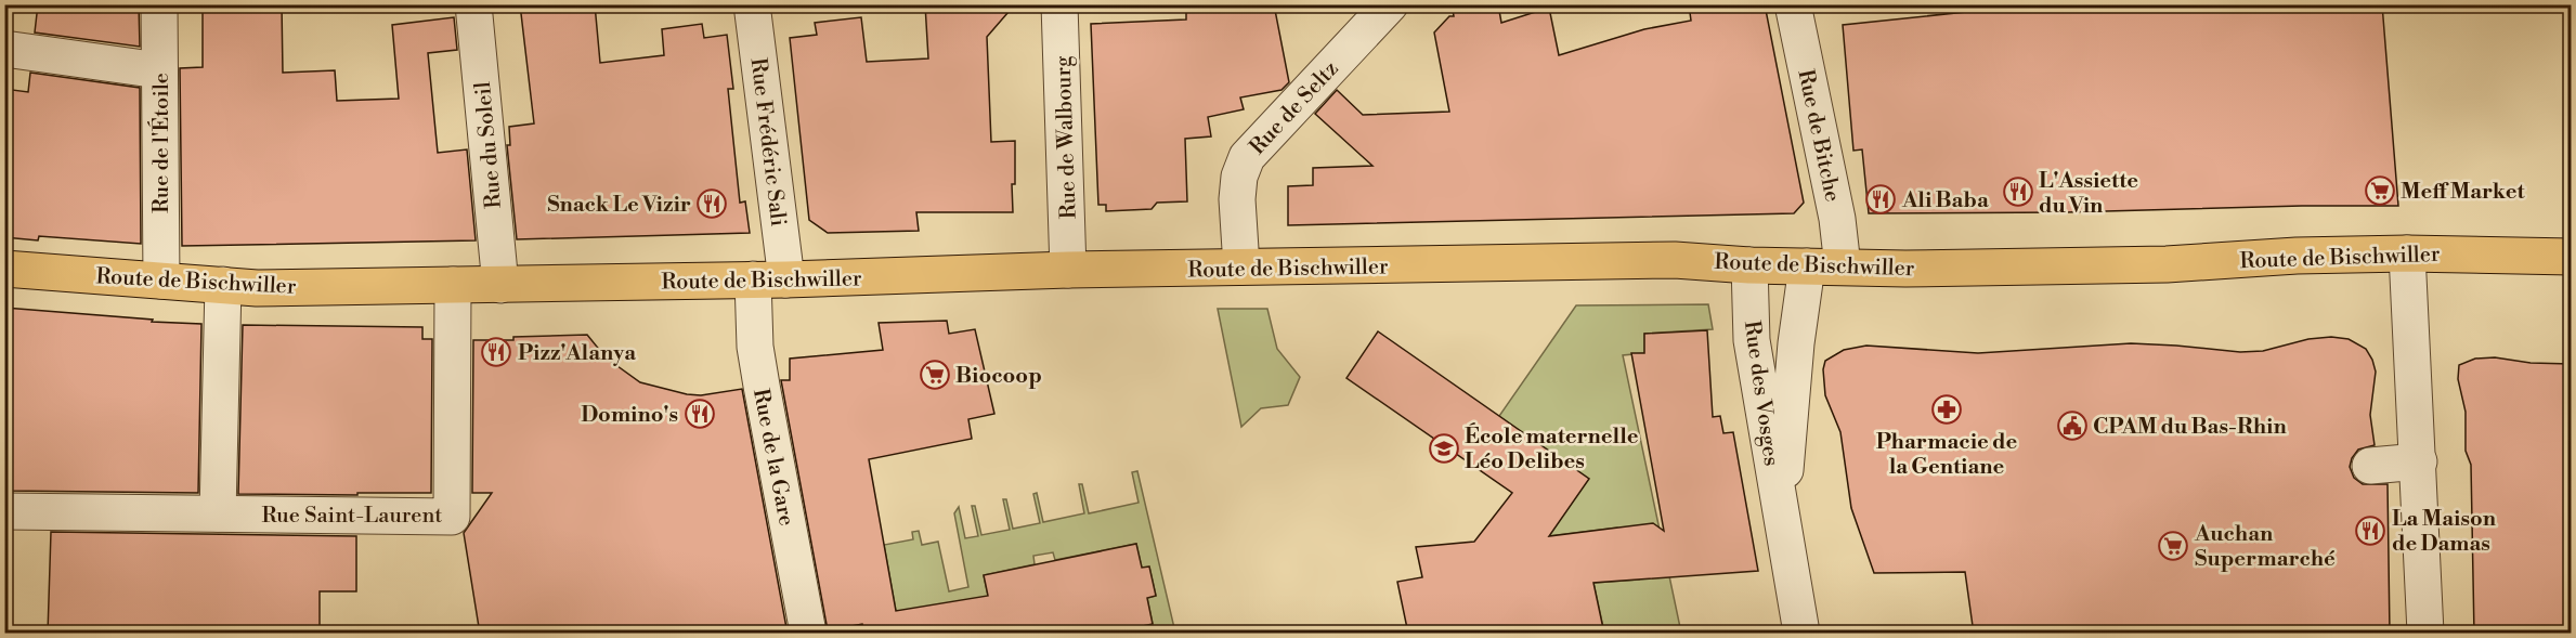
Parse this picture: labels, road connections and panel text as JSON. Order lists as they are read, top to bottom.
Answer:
{
  "streets": {
    "main road": ["Route de Bischwiller"],
    "street": [
      "Rue de Seltz",
      "Rue de Bitche",
      "Rue de Walbourg",
      "Rue Frédéric Sali",
      "Rue de l'Étoile",
      "Rue du Soleil",
      "Rue des Vosges",
      "Rue de la Gare",
      "Rue Saint-Laurent"
    ]
  },
  "crossings": [
    ["Rue de Seltz", "Route de Bischwiller"],
    ["Rue de Bitche", "Route de Bischwiller"],
    ["Rue de Walbourg", "Route de Bischwiller"],
    ["Rue Frédéric Sali", "Route de Bischwiller"],
    ["Rue Frédéric Sali", "Rue de la Gare"],
    ["Rue de l'Étoile", "Route de Bischwiller"],
    ["Rue du Soleil", "Route de Bischwiller"],
    ["Route de Bischwiller", "Rue des Vosges"],
    ["Route de Bischwiller", "Rue de la Gare"],
    ["Route de Bischwiller", "Rue Saint-Laurent"]
  ],
  "places": {
    "supermarket": ["Meff Market", "Biocoop", "Auchan Supermarché"],
    "restaurant": [
      "L'Assiette du Vin",
      "Ali Baba",
      "Snack Le Vizir",
      "Pizz'Alanya",
      "Domino's",
      "La Maison de Damas"
    ],
    "pharmacy": ["Pharmacie de la Gentiane"],
    "public building": ["CPAM du Bas-Rhin"],
    "school or university": ["École maternelle Léo Delibes"]
  }
}
